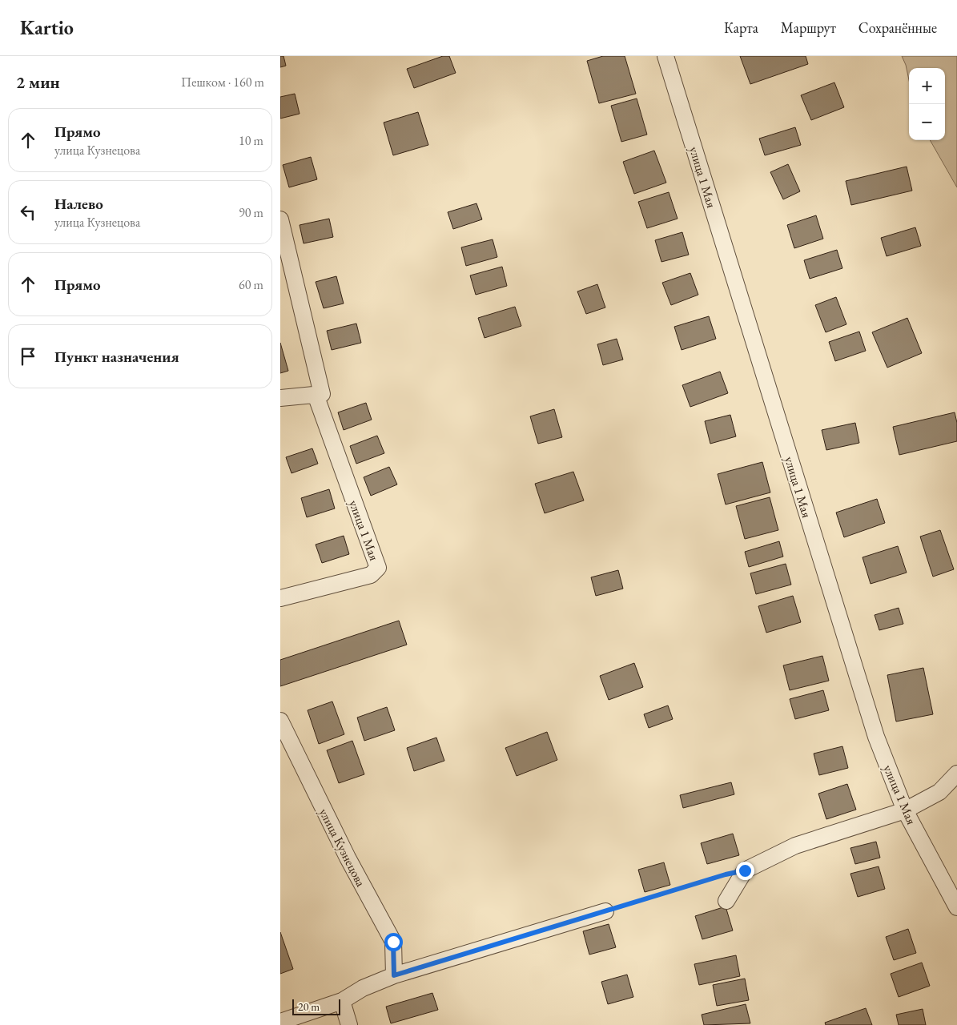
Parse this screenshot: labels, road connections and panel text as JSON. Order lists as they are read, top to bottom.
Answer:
{
  "streets": {
    "street": ["улица 1 Мая", "улица Кузнецова"]
  },
  "scale_bar": "20 m",
  "page": {
    "header": "Kartio",
    "nav": ["Карта", "Маршрут", "Сохранённые"],
    "heading": ["2 мин", "Пешком · 160 m"],
    "map_buttons": ["+", "−"],
    "list": [
      ["Прямо", "улица Кузнецова", "10 m"],
      ["Налево", "улица Кузнецова", "90 m"],
      ["Прямо", "60 m"],
      "Пункт назначения"
    ],
    "scale": "20 m"
  }
}
